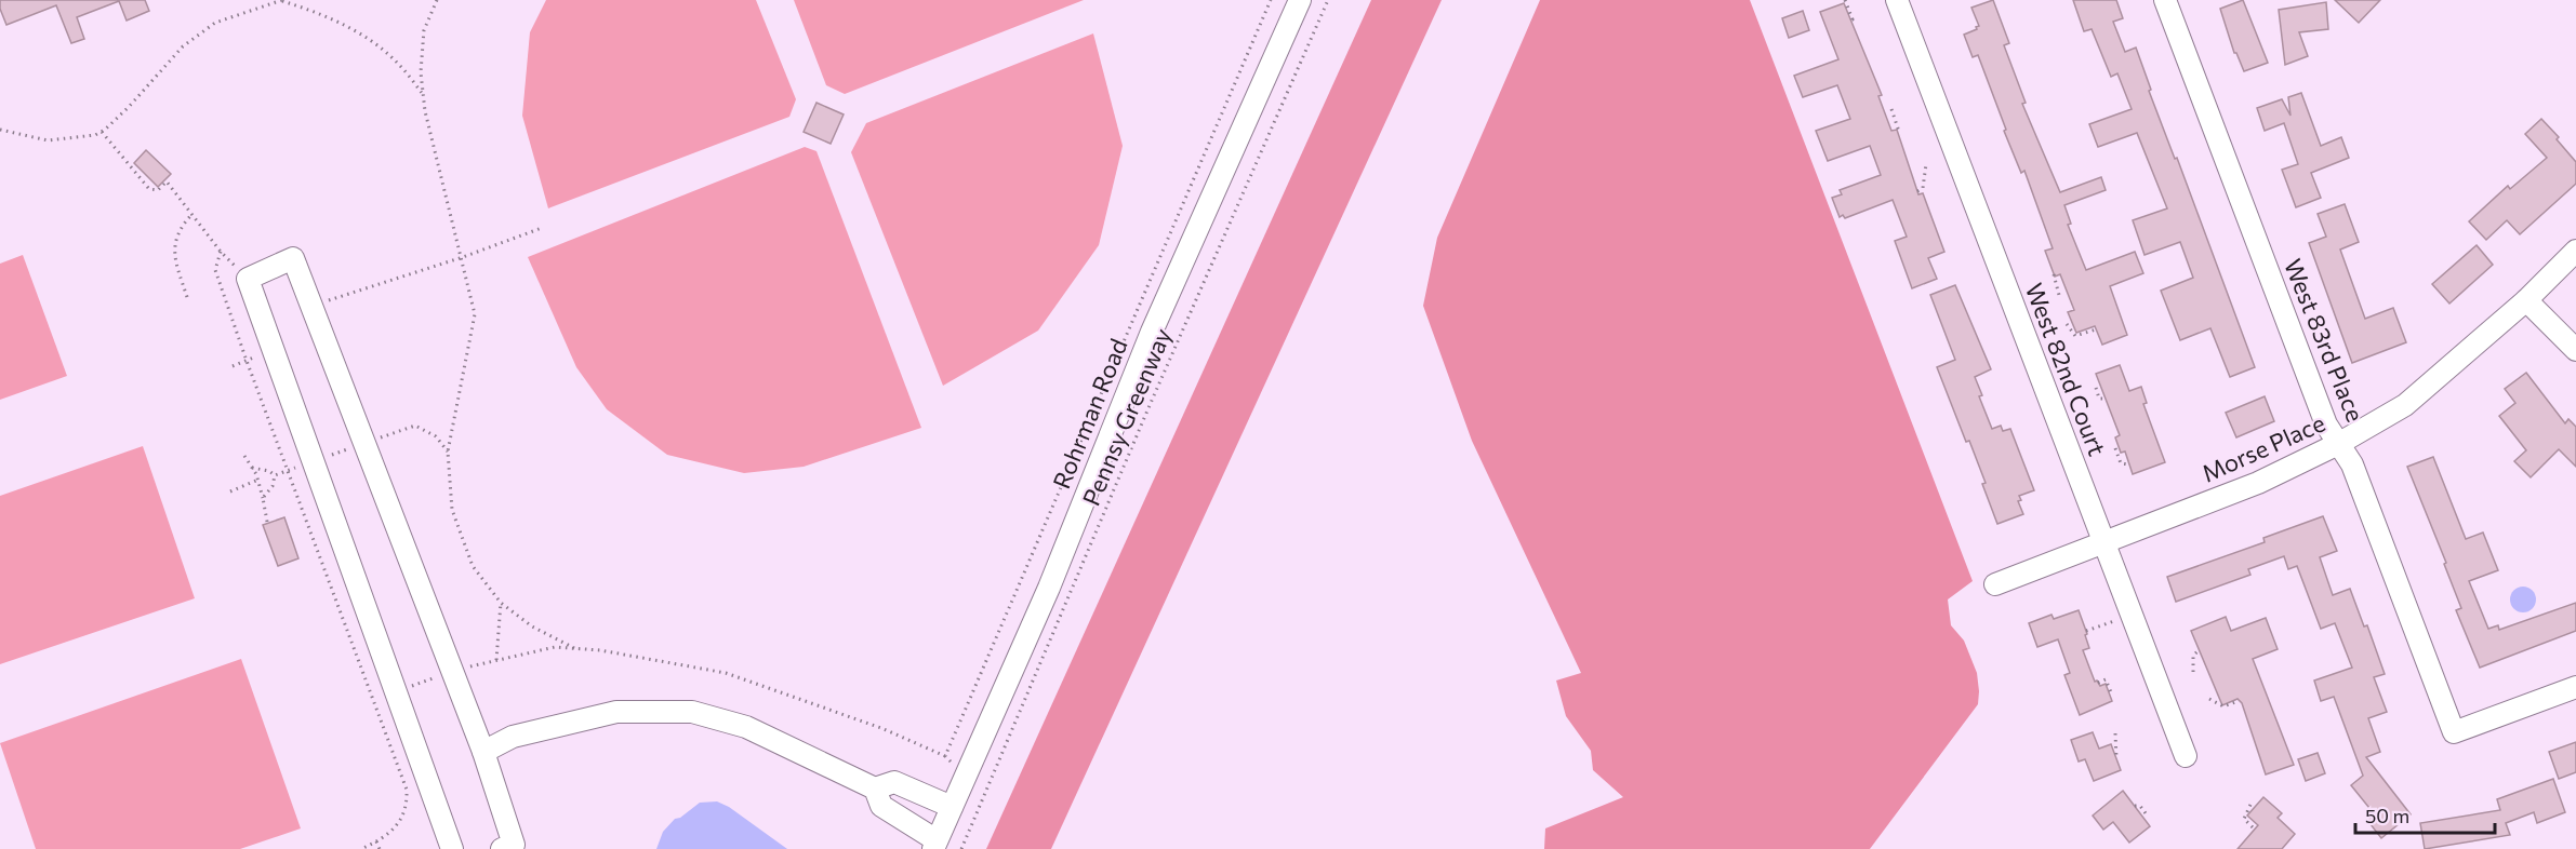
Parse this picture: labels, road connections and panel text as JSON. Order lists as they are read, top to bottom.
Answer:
{
  "streets": {
    "street": [
      "West 83rd Place",
      "West 82nd Court",
      "Rohrman Road",
      "Morse Place"
    ],
    "path": ["Pennsy Greenway"]
  },
  "crossings": [
    ["West 83rd Place", "Morse Place"],
    ["West 82nd Court", "Morse Place"]
  ],
  "scale_bar": "50 m"
}
